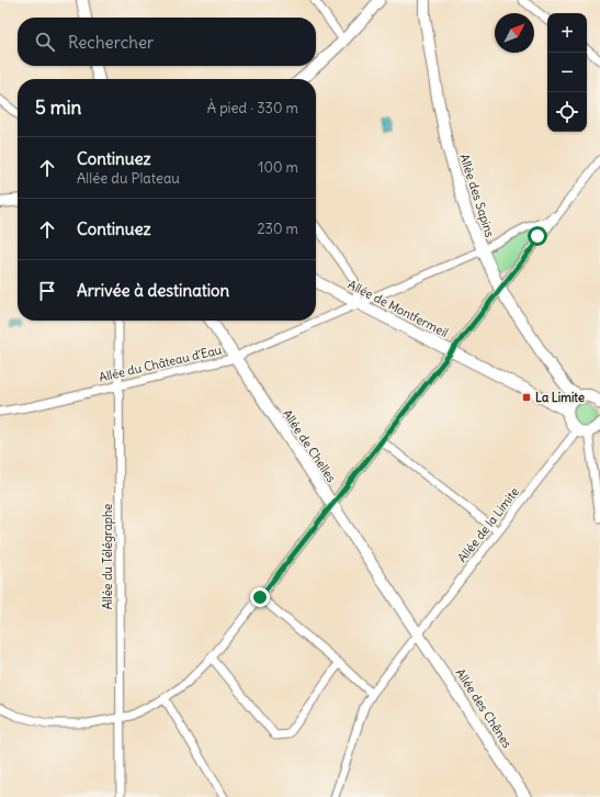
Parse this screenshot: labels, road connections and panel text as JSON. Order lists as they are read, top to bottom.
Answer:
{
  "streets": {
    "main road": [
      "Allée des Sapins",
      "Allée de Montfermeil",
      "Allée de Chelles",
      "Allée des Chênes"
    ],
    "street": ["Allée du Château d'Eau", "Allée de la Limite", "Allée du Télégraphe"]
  },
  "crossings": [
    ["Allée des Sapins", "Allée du Château d'Eau"],
    ["Allée de Montfermeil", "Allée du Château d'Eau"],
    ["Allée du Château d'Eau", "Allée de Chelles"],
    ["Allée du Château d'Eau", "Allée du Télégraphe"],
    ["Allée de Chelles", "Allée de la Limite"],
    ["Allée de Chelles", "Allée des Chênes"],
    ["Allée de la Limite", "Allée des Chênes"]
  ],
  "places": {
    "transit": ["La Limite"]
  },
  "north": "top right",
  "page": {
    "map_buttons": ["+", "−"],
    "search": "Rechercher",
    "heading": ["5 min", "À pied · 330 m"],
    "list": [
      ["Continuez", "Allée du Plateau", "100 m"],
      ["Continuez", "230 m"],
      "Arrivée à destination"
    ]
  }
}
